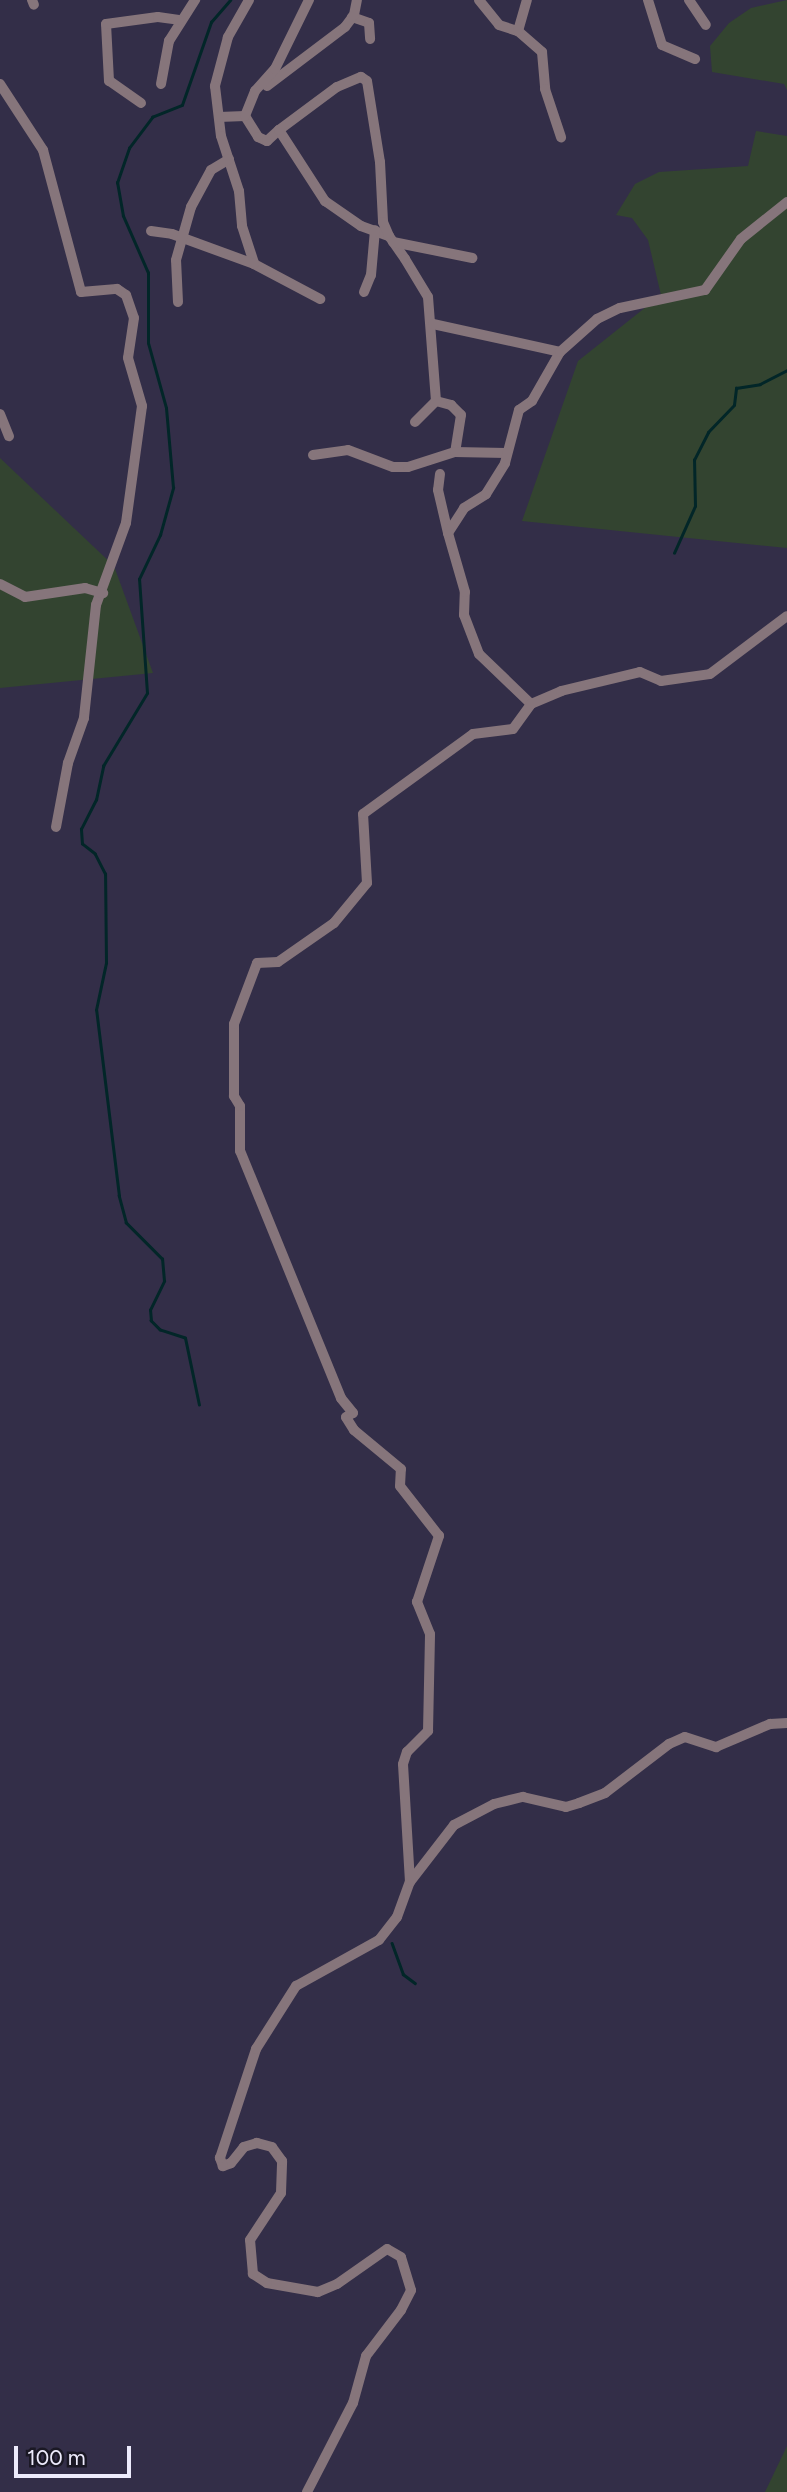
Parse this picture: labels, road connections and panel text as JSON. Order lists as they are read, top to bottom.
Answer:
{
  "scale_bar": "100 m"
}
